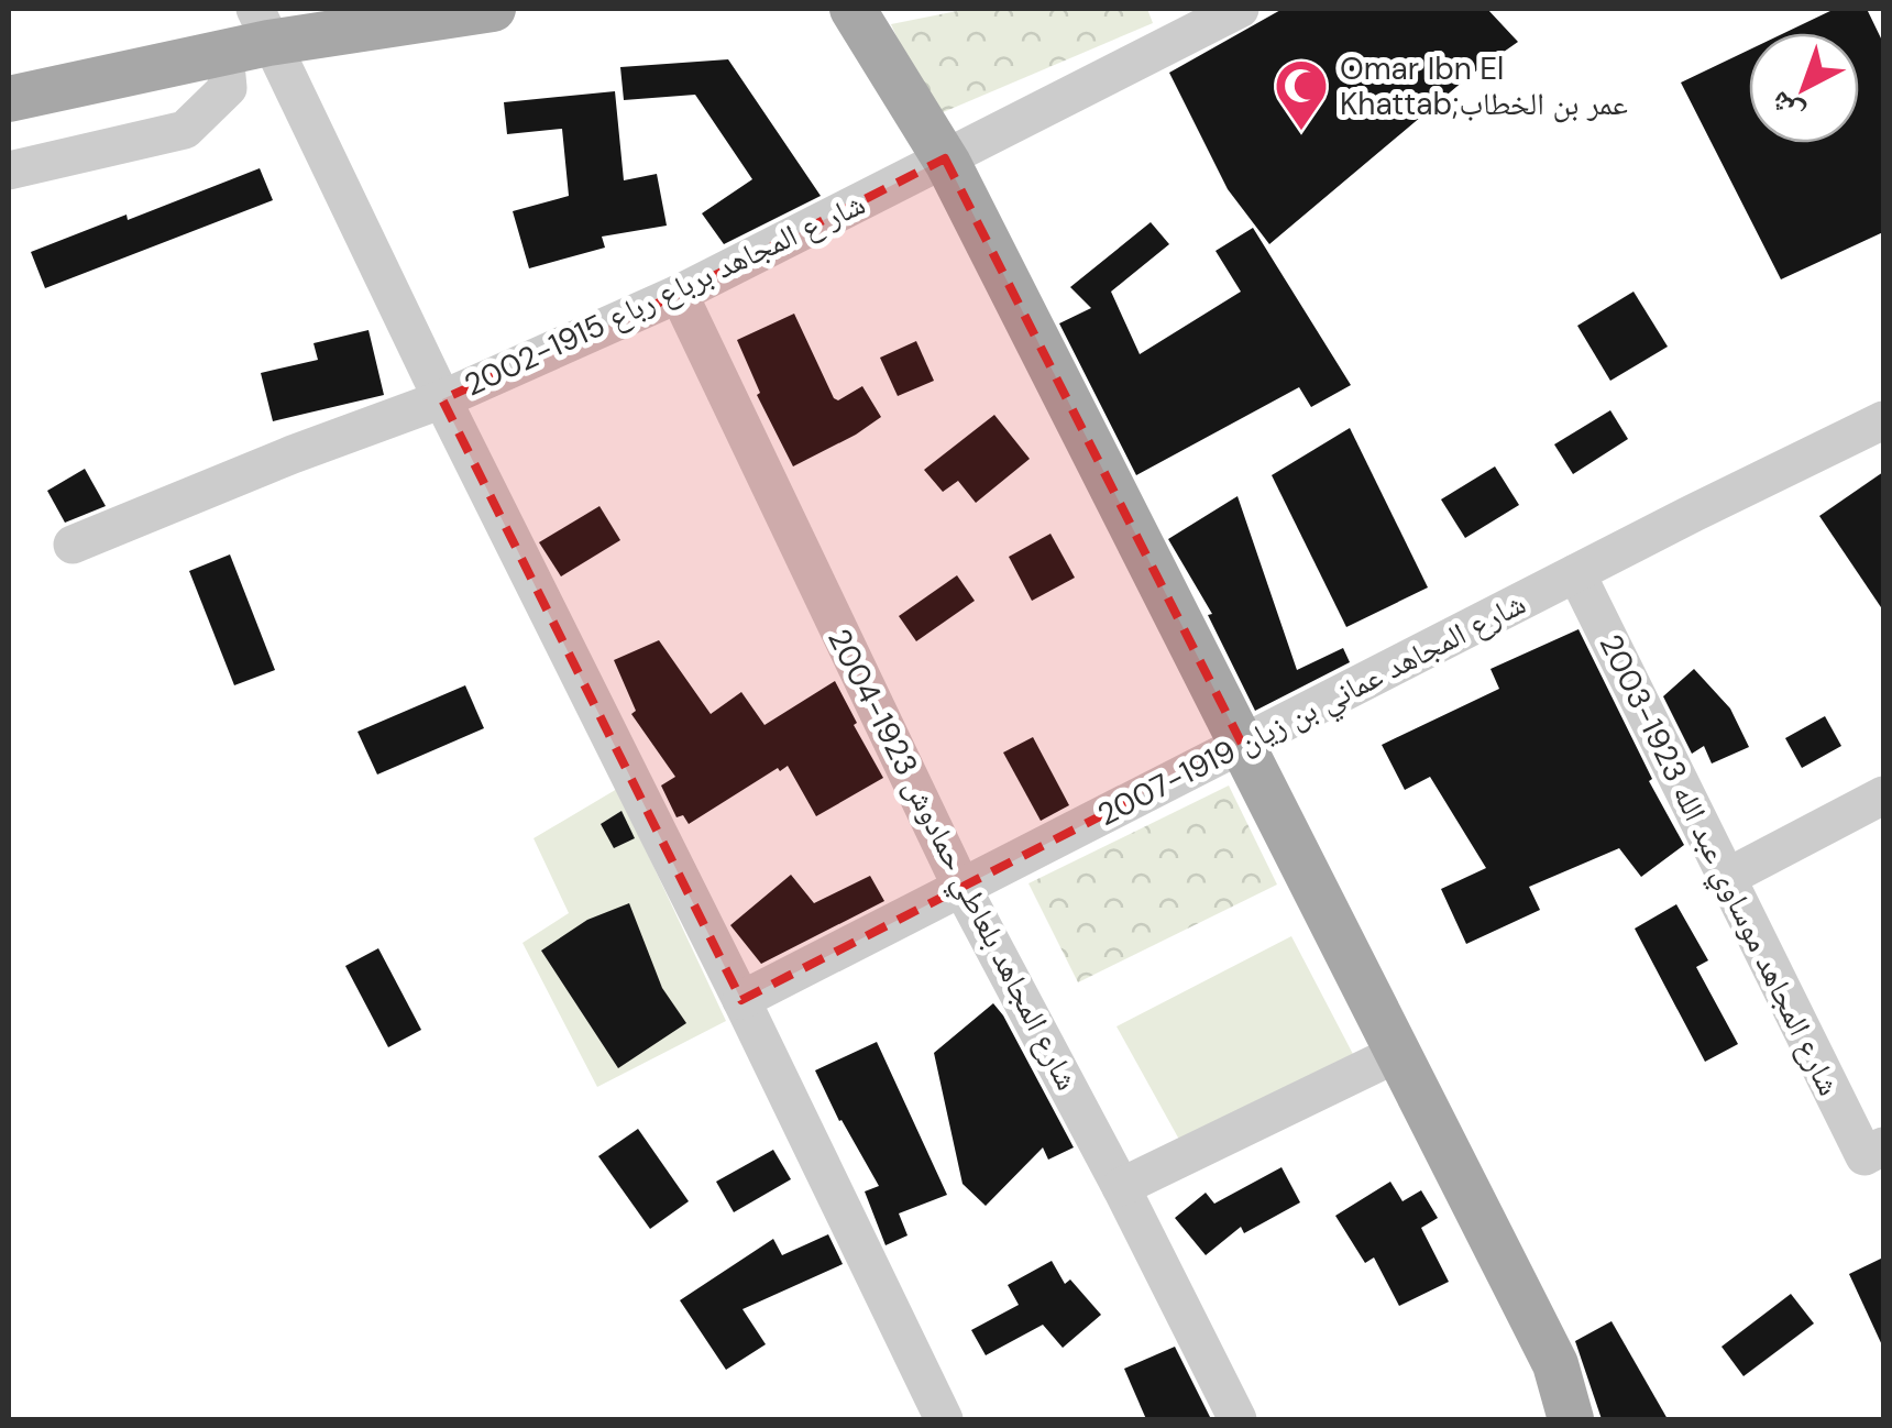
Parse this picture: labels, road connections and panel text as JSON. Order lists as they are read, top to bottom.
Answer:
{
  "streets": {
    "street": [
      "شار ع المجاهد برباع رباع 1915-2002",
      "شارع المجاهد عماني بن زيان 1919-2007",
      "شارع المجاهد بلعاطي حمادوش 1923-2004",
      "شارع المجاهد موساوي عبد الله 1923-2003"
    ]
  },
  "crossings": [
    ["شار ع المجاهد برباع رباع 1915-2002", "شارع المجاهد بلعاطي حمادوش 1923-2004"],
    ["شارع المجاهد عماني بن زيان 1919-2007", "شارع المجاهد بلعاطي حمادوش 1923-2004"],
    ["شارع المجاهد عماني بن زيان 1919-2007", "شارع المجاهد موساوي عبد الله 1923-2003"]
  ],
  "places": {
    "mosque": ["Omar Ibn El Khattab;عمر بن الخطاب"]
  },
  "north": "bottom left"
}
